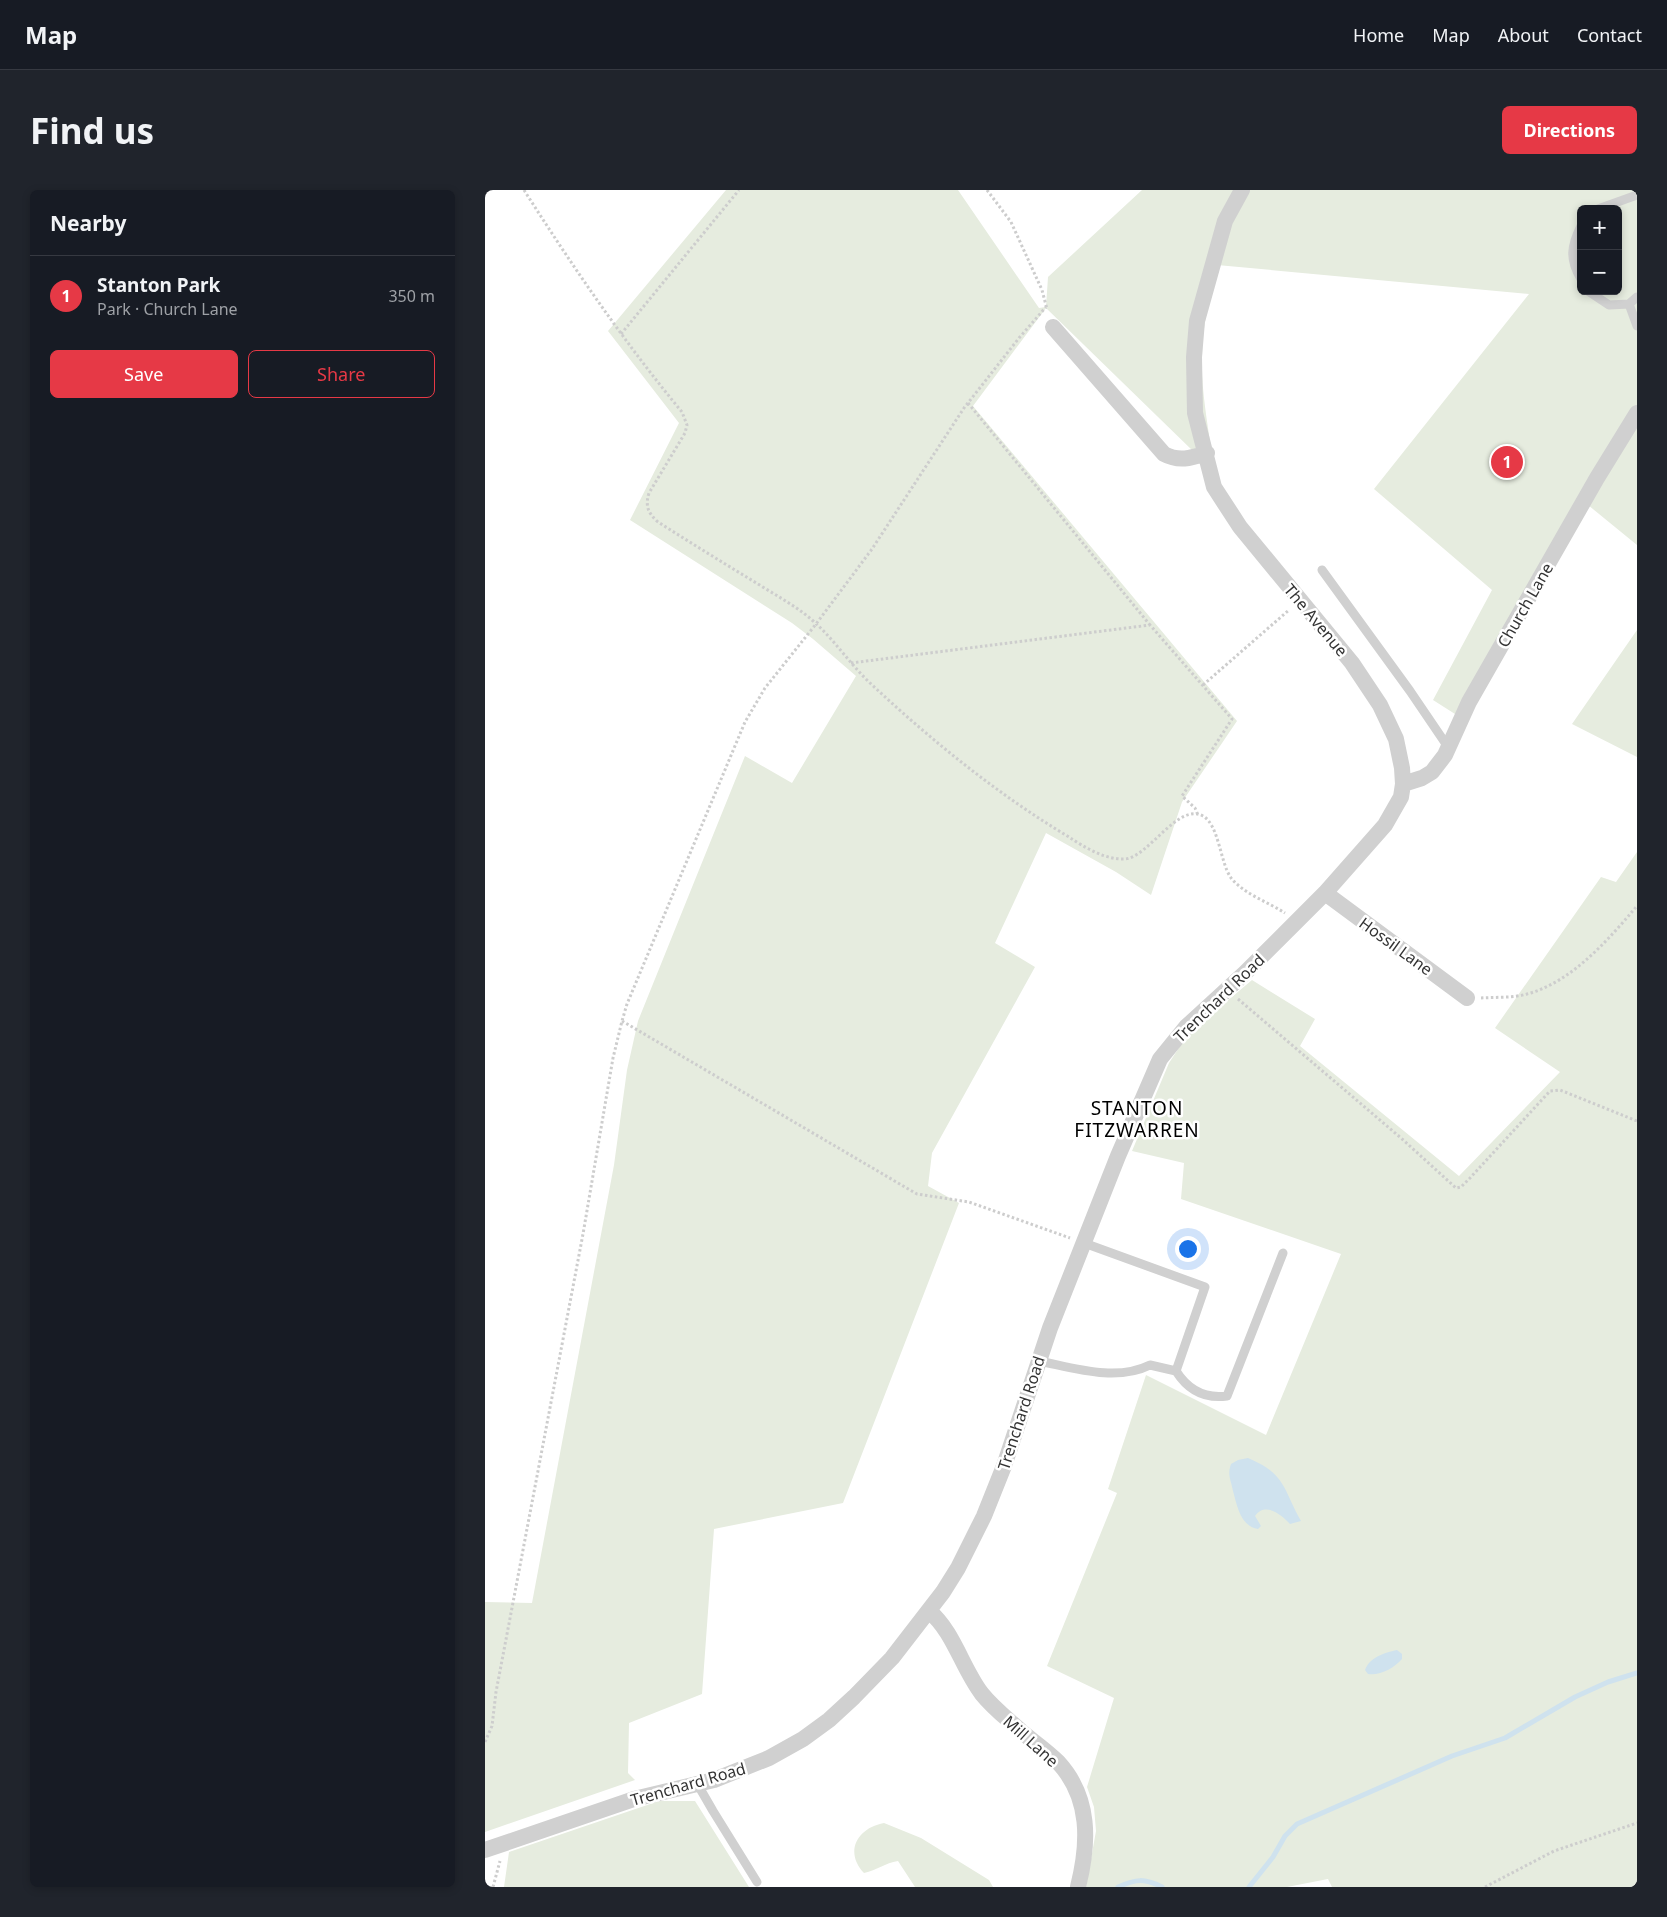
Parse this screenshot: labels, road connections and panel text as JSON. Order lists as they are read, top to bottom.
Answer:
{
  "streets": {
    "street": [
      "Church Lane",
      "The Avenue",
      "Hossil Lane",
      "Trenchard Road",
      "Mill Lane"
    ]
  },
  "crossings": [
    ["Church Lane", "The Avenue"],
    ["Church Lane", "Trenchard Road"],
    ["The Avenue", "Trenchard Road"],
    ["Hossil Lane", "Trenchard Road"],
    ["Trenchard Road", "Mill Lane"]
  ],
  "districts": ["STANTON FITZWARREN"],
  "page": {
    "header": "Map",
    "nav": [
      "Home",
      "Map",
      "About",
      "Contact"
    ],
    "buttons": [
      "Directions",
      ["Save", "Share"]
    ],
    "title": "Find us",
    "heading": "Nearby",
    "map_buttons": ["+", "−"],
    "list": [
      {
        "mark": "1",
        "name": "Stanton Park",
        "note": "Park · Church Lane",
        "value": "350 m"
      }
    ],
    "pins": "1"
  }
}
